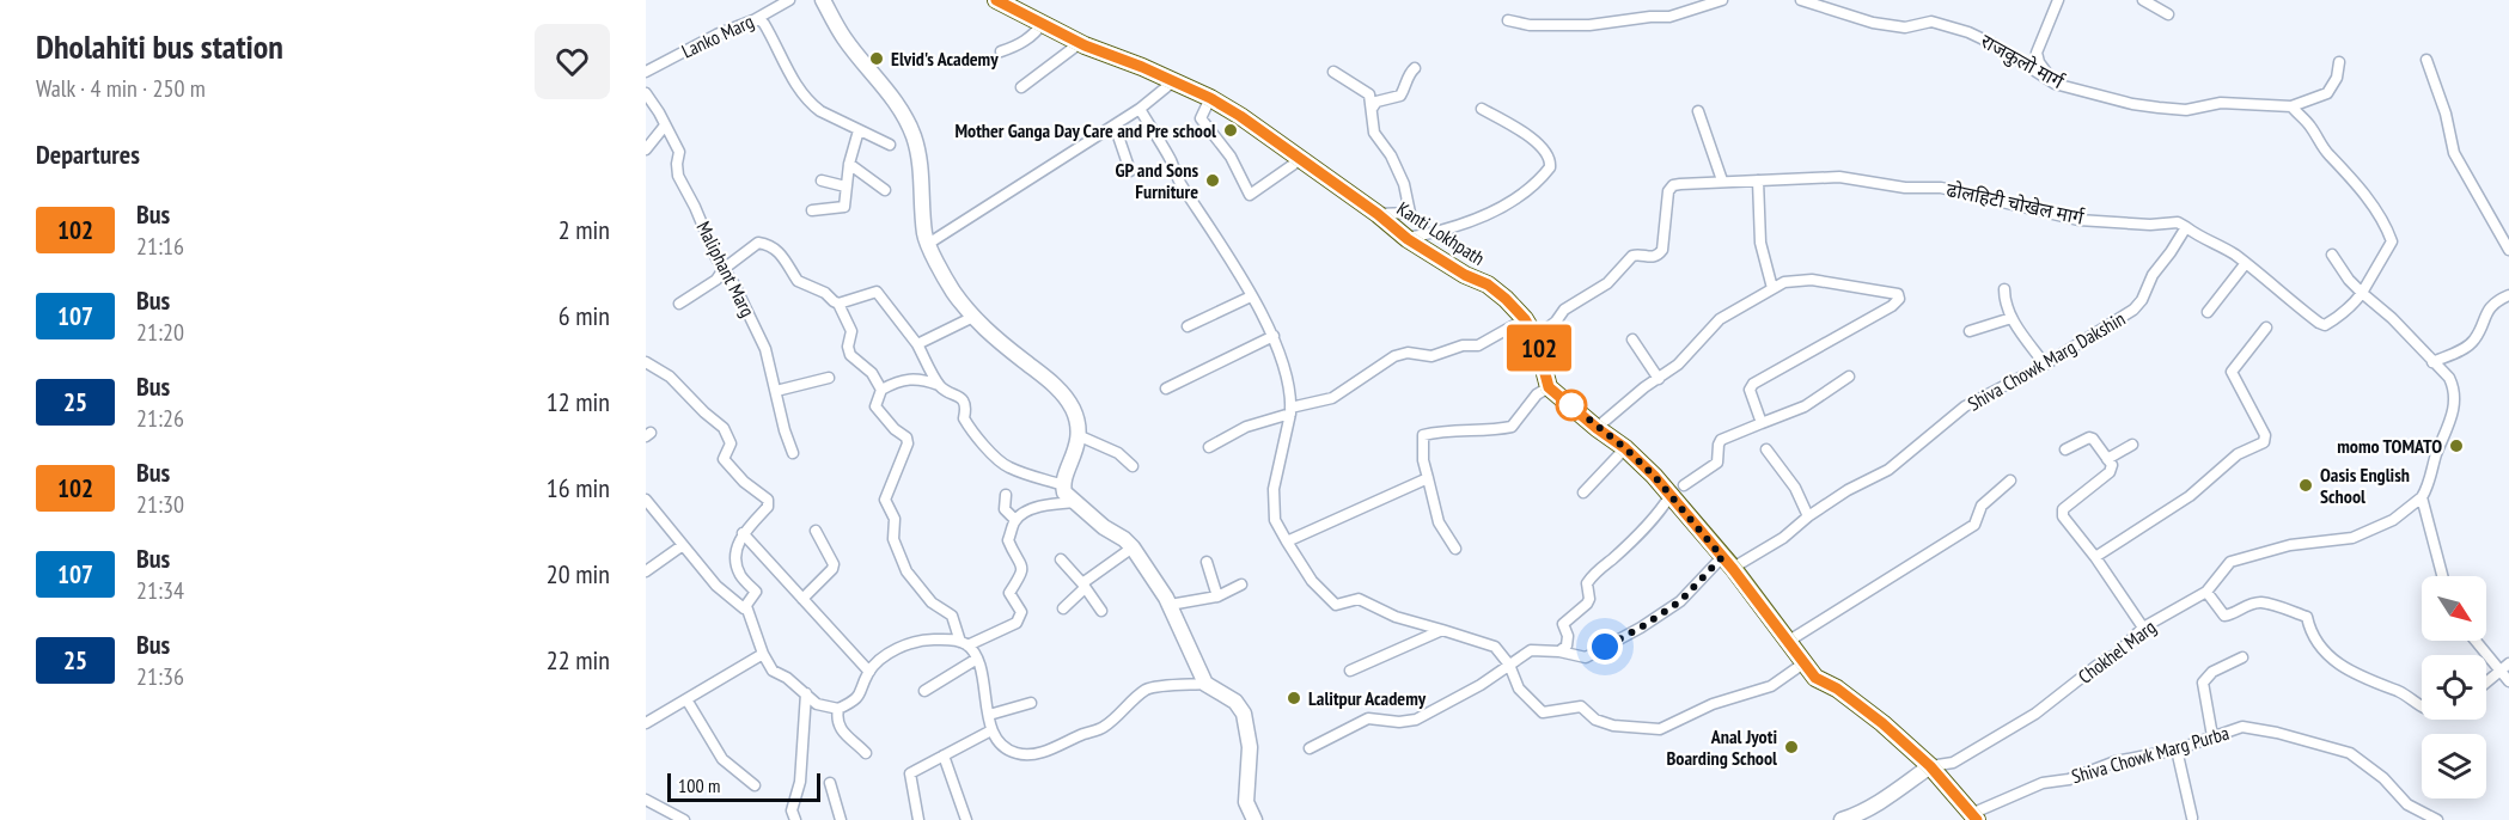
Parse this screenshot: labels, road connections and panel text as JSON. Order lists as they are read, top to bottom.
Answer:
{
  "streets": {
    "main road": ["Kanti Lokhpath"],
    "street": [
      "Lanko Marg",
      "राजकुलो मार्ग",
      "ढोलहिटी चोखेल मार्ग",
      "Maliphant Marg",
      "Shiva Chowk Marg Dakshin",
      "Chokhel Marg",
      "Shiva Chowk Marg Purba"
    ]
  },
  "crossings": [
    ["ढोलहिटी चोखेल मार्ग", "Kanti Lokhpath"],
    ["ढोलहिटी चोखेल मार्ग", "Shiva Chowk Marg Dakshin"]
  ],
  "places": [
    "Elvid's Academy",
    "Mother Ganga Day Care and Pre school",
    "GP and Sons Furniture",
    "momo TOMATO",
    "Oasis English School",
    "Lalitpur Academy",
    "Anal Jyoti Boarding School"
  ],
  "lines": ["bus line 102"],
  "scale_bar": "100 m",
  "north": "bottom right",
  "page": {
    "heading": [
      ["Dholahiti bus station", "Walk · 4 min · 250 m"],
      "Departures"
    ],
    "on_map": "102",
    "list": [
      {
        "mark": "102",
        "name": "Bus",
        "note": "21:16",
        "value": "2 min"
      },
      {
        "mark": "107",
        "name": "Bus",
        "note": "21:20",
        "value": "6 min"
      },
      {
        "mark": "25",
        "name": "Bus",
        "note": "21:26",
        "value": "12 min"
      },
      {
        "mark": "102",
        "name": "Bus",
        "note": "21:30",
        "value": "16 min"
      },
      {
        "mark": "107",
        "name": "Bus",
        "note": "21:34",
        "value": "20 min"
      },
      {
        "mark": "25",
        "name": "Bus",
        "note": "21:36",
        "value": "22 min"
      }
    ],
    "scale": "100 m"
  }
}
